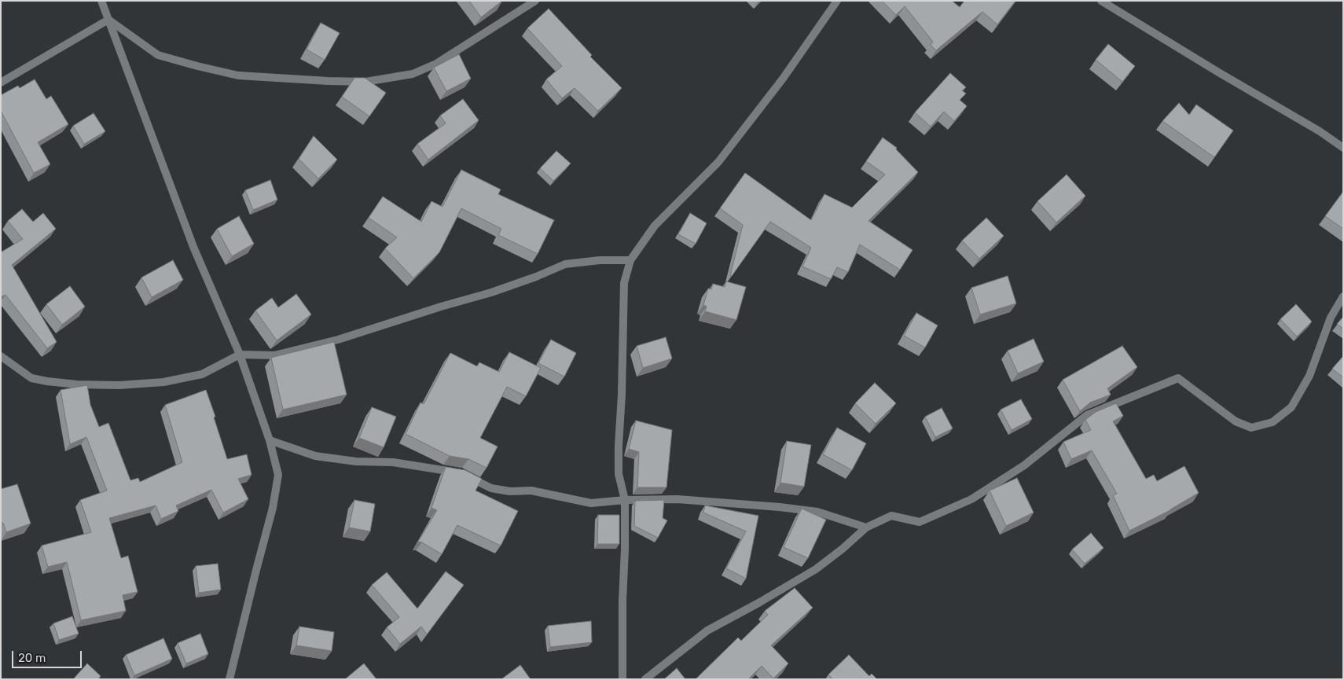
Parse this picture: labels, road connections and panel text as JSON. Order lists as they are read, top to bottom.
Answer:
{
  "scale_bar": "20 m"
}
